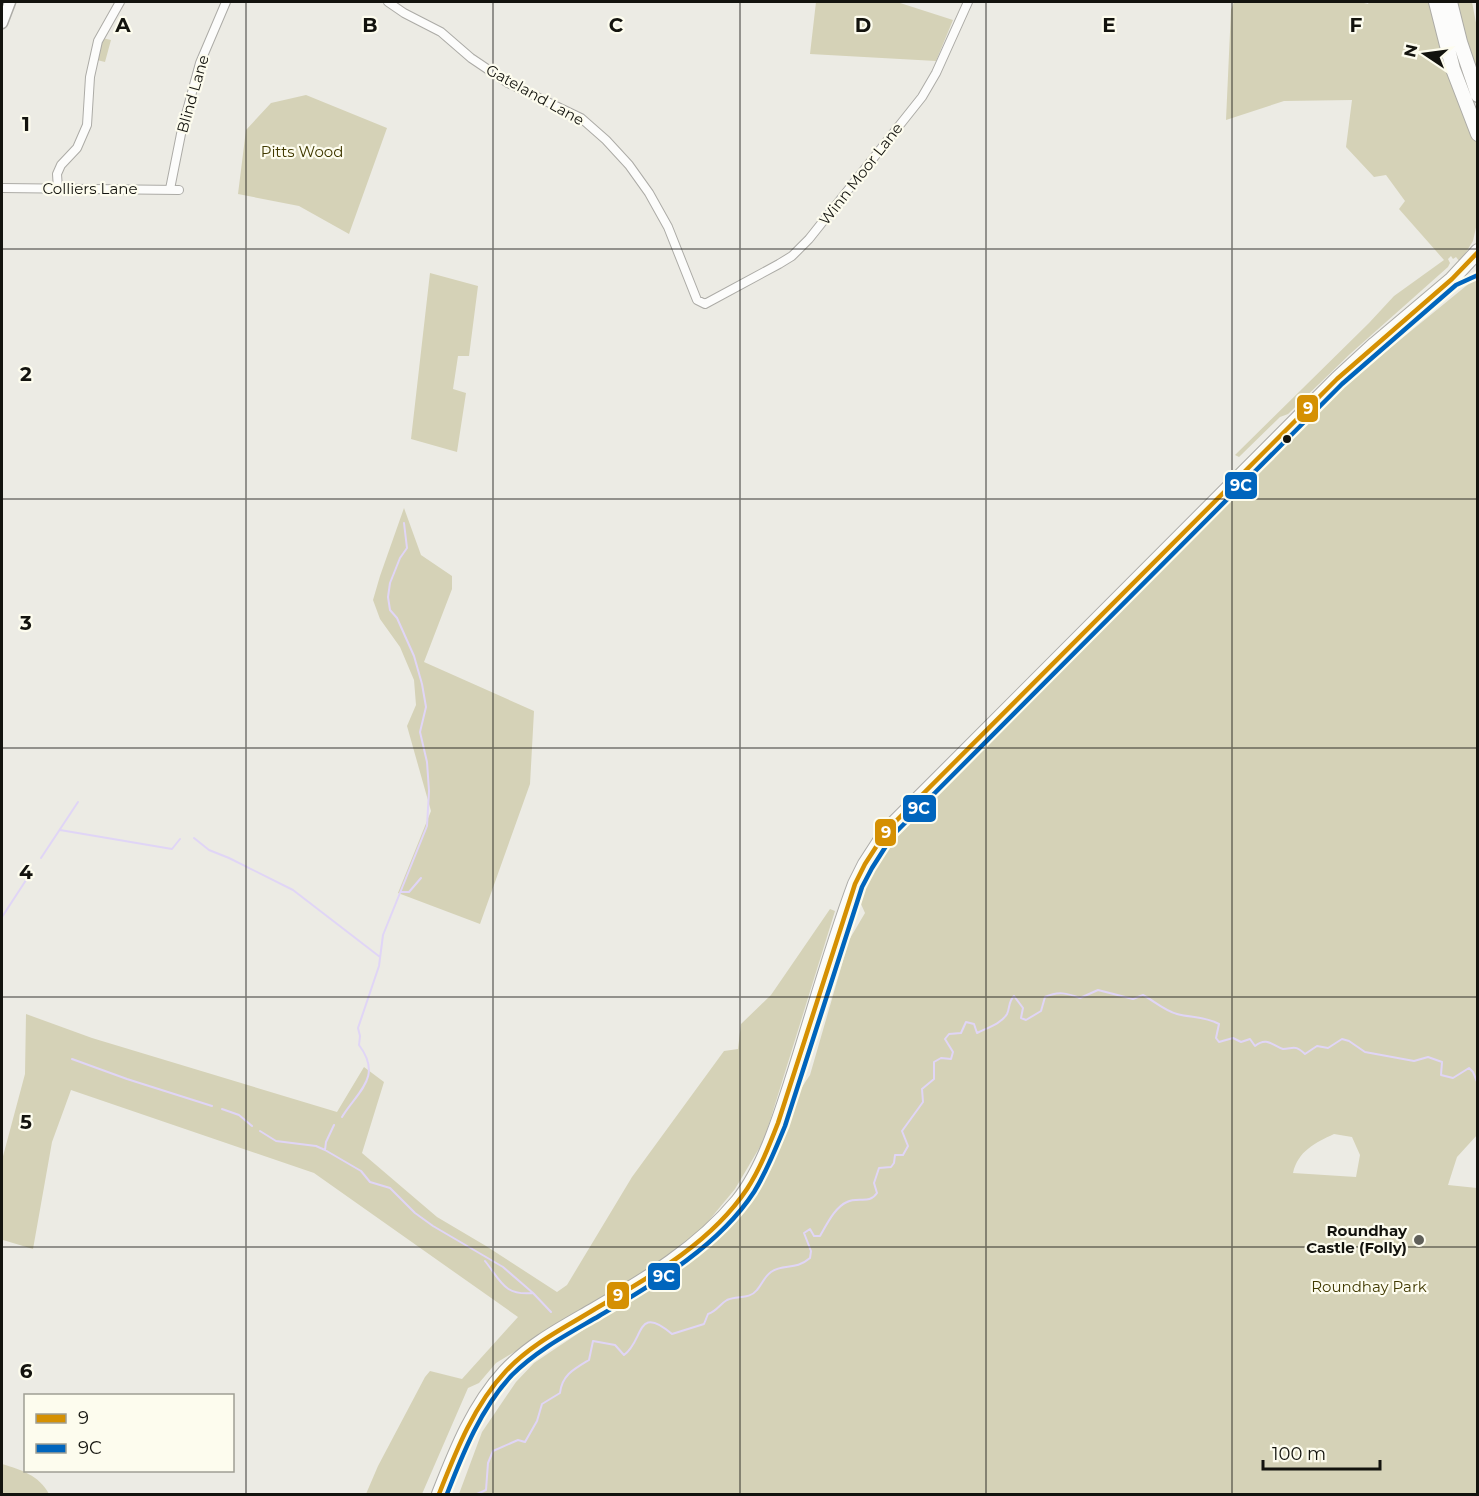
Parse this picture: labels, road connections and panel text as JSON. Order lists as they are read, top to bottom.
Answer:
{
  "streets": {
    "street": [
      "Blind Lane",
      "Gateland Lane",
      "Winn Moor Lane",
      "Colliers Lane"
    ]
  },
  "crossings": [
    ["Blind Lane", "Colliers Lane"],
    ["Gateland Lane", "Winn Moor Lane"]
  ],
  "parks": ["Pitts Wood", "Roundhay Park"],
  "places": ["Roundhay Castle (Folly)"],
  "lines": ["transit line 9", "transit line 9C"],
  "legend": ["9", "9C"],
  "scale_bar": "100 m",
  "north": "left",
  "grid": {
    "columns": [
      "A",
      "B",
      "C",
      "D",
      "E",
      "F"
    ],
    "rows": [
      "1",
      "2",
      "3",
      "4",
      "5",
      "6"
    ]
  }
}
